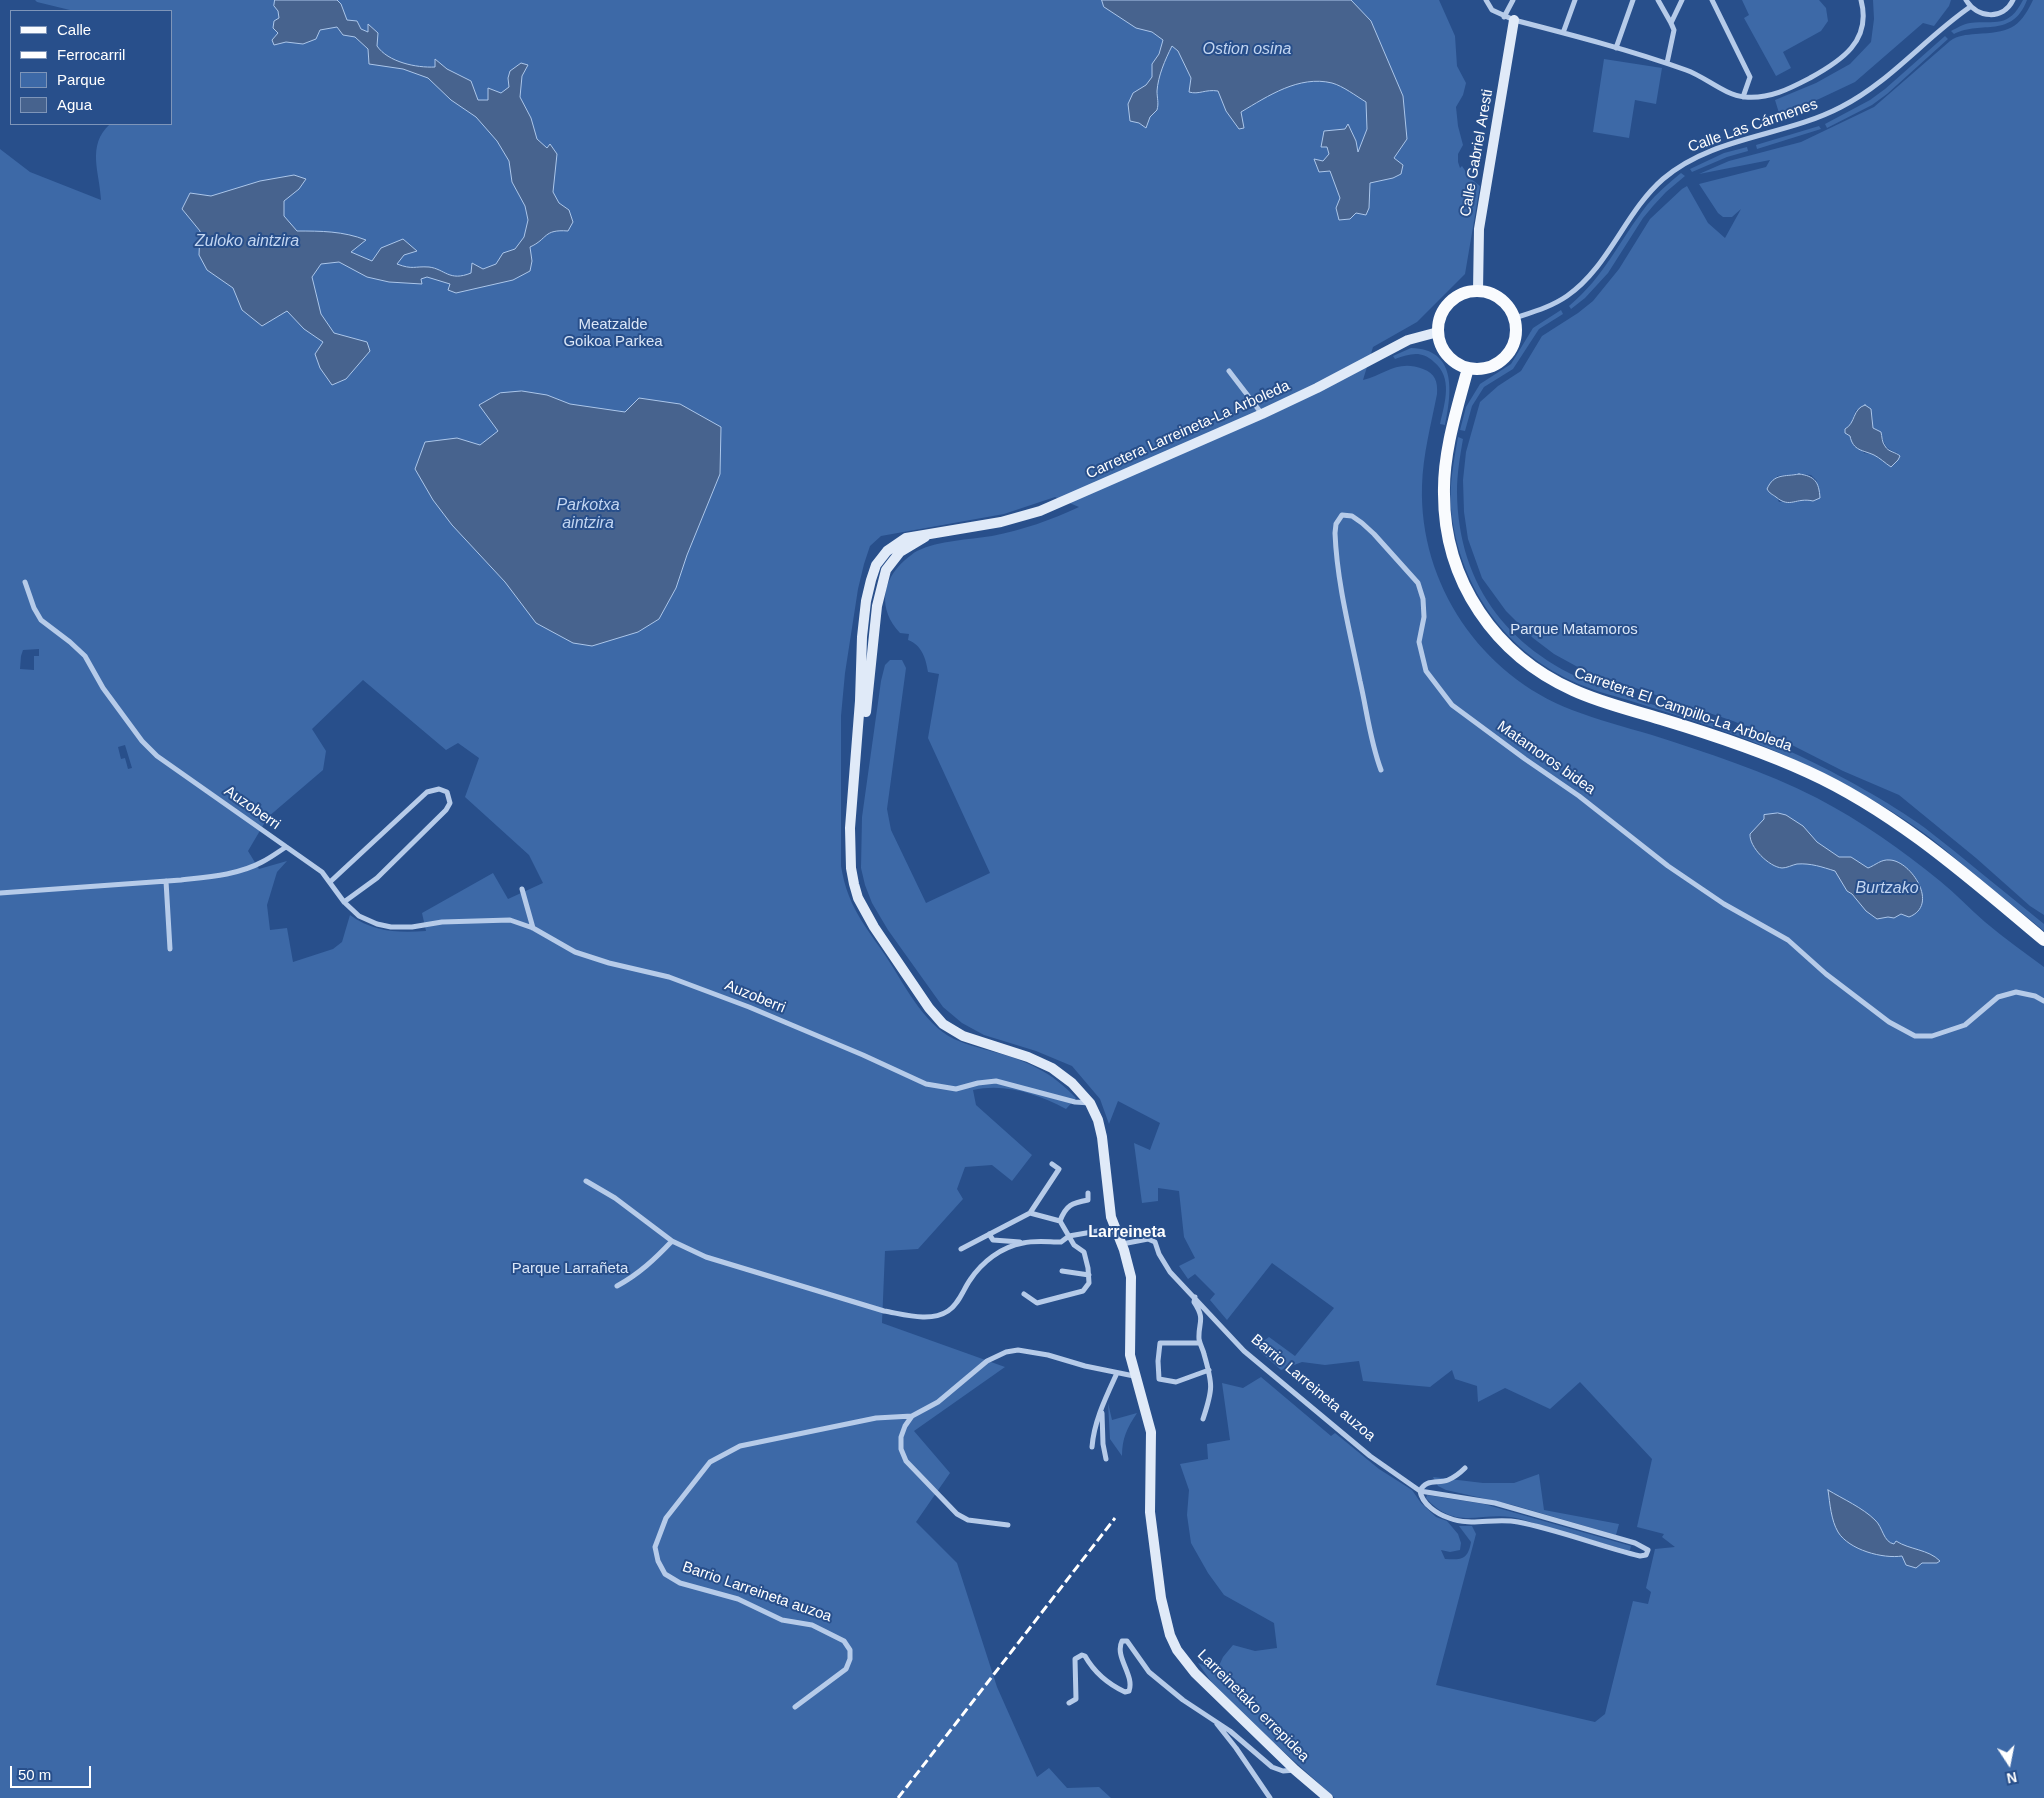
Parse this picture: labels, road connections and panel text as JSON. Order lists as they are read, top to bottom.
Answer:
{
  "streets": {
    "main road": ["Carretera El Campillo-La Arboleda"],
    "street": [
      "Calle Las Cármenes",
      "Calle Gabriel Aresti",
      "Carretera Larreineta-La Arboleda",
      "Matamoros bidea",
      "Auzoberri",
      "Barrio Larreineta auzoa",
      "Larreinetako errepidea"
    ]
  },
  "crossings": [
    ["Calle Las Cármenes", "Calle Gabriel Aresti"],
    ["Calle Las Cármenes", "Carretera Larreineta-La Arboleda"],
    ["Calle Las Cármenes", "Carretera El Campillo-La Arboleda"],
    ["Calle Gabriel Aresti", "Carretera Larreineta-La Arboleda"],
    ["Calle Gabriel Aresti", "Carretera El Campillo-La Arboleda"],
    ["Carretera Larreineta-La Arboleda", "Carretera El Campillo-La Arboleda"],
    ["Carretera Larreineta-La Arboleda", "Auzoberri"],
    ["Barrio Larreineta auzoa", "Larreinetako errepidea"]
  ],
  "districts": ["Larreineta"],
  "water": [
    "Ostion osina",
    "Zuloko aintzira",
    "Parkotxa aintzira",
    "Burtzako"
  ],
  "parks": ["Meatzalde Goikoa Parkea", "Parque Matamoros", "Parque Larrañeta"],
  "legend": [
    "Calle",
    "Ferrocarril",
    "Parque",
    "Agua"
  ],
  "scale_bar": "50 m",
  "north": "bottom"
}
